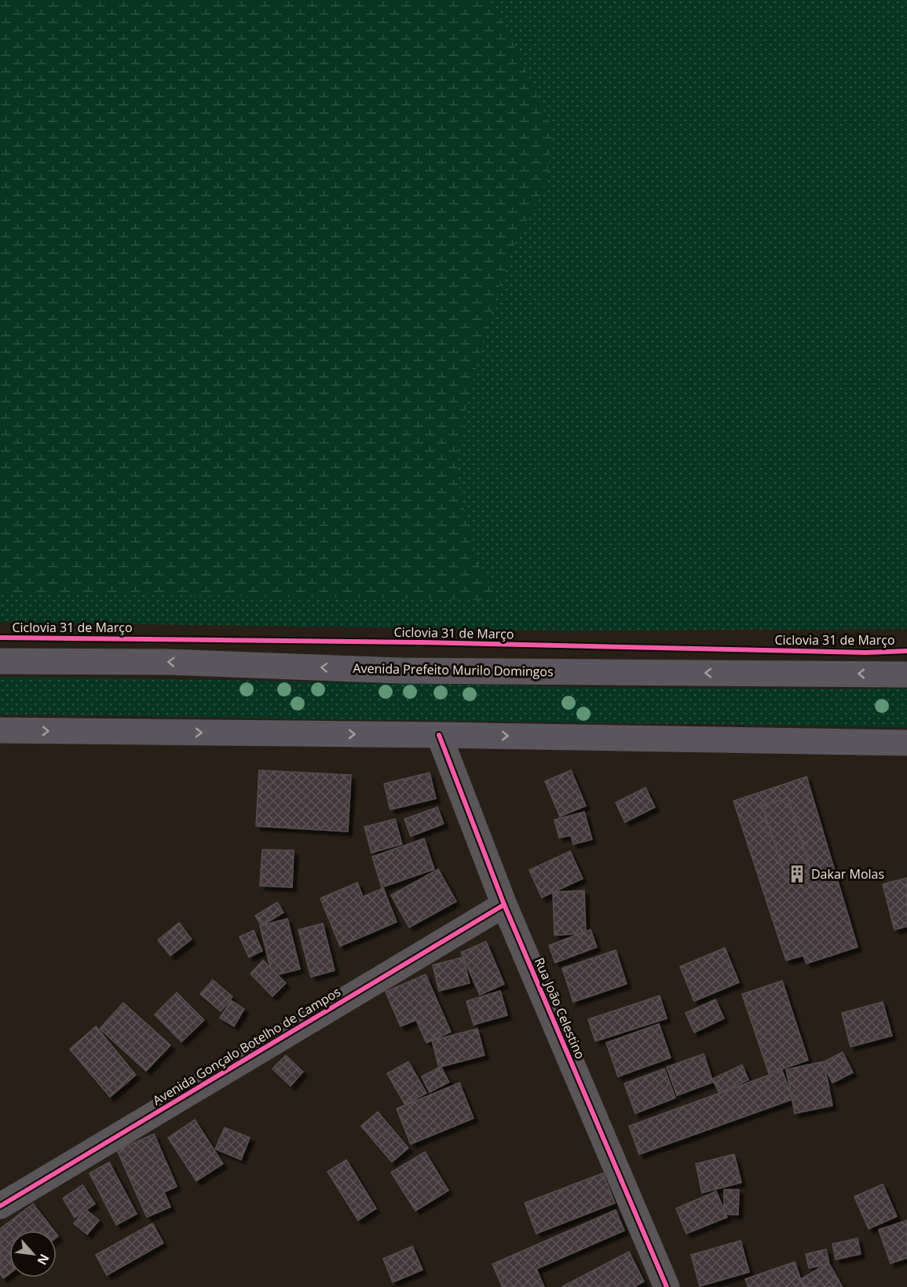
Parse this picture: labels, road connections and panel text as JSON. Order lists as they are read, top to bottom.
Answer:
{
  "streets": {
    "main road": ["Avenida Prefeito Murilo Domingos"],
    "street": ["Rua João Celestino", "Avenida Gonçalo Botelho de Campos"],
    "cycle path": ["Ciclovia 31 de Março"]
  },
  "crossings": [
    ["Rua João Celestino", "Avenida Gonçalo Botelho de Campos"]
  ],
  "places": {
    "building": ["Dakar Molas"]
  },
  "north": "bottom right"
}
